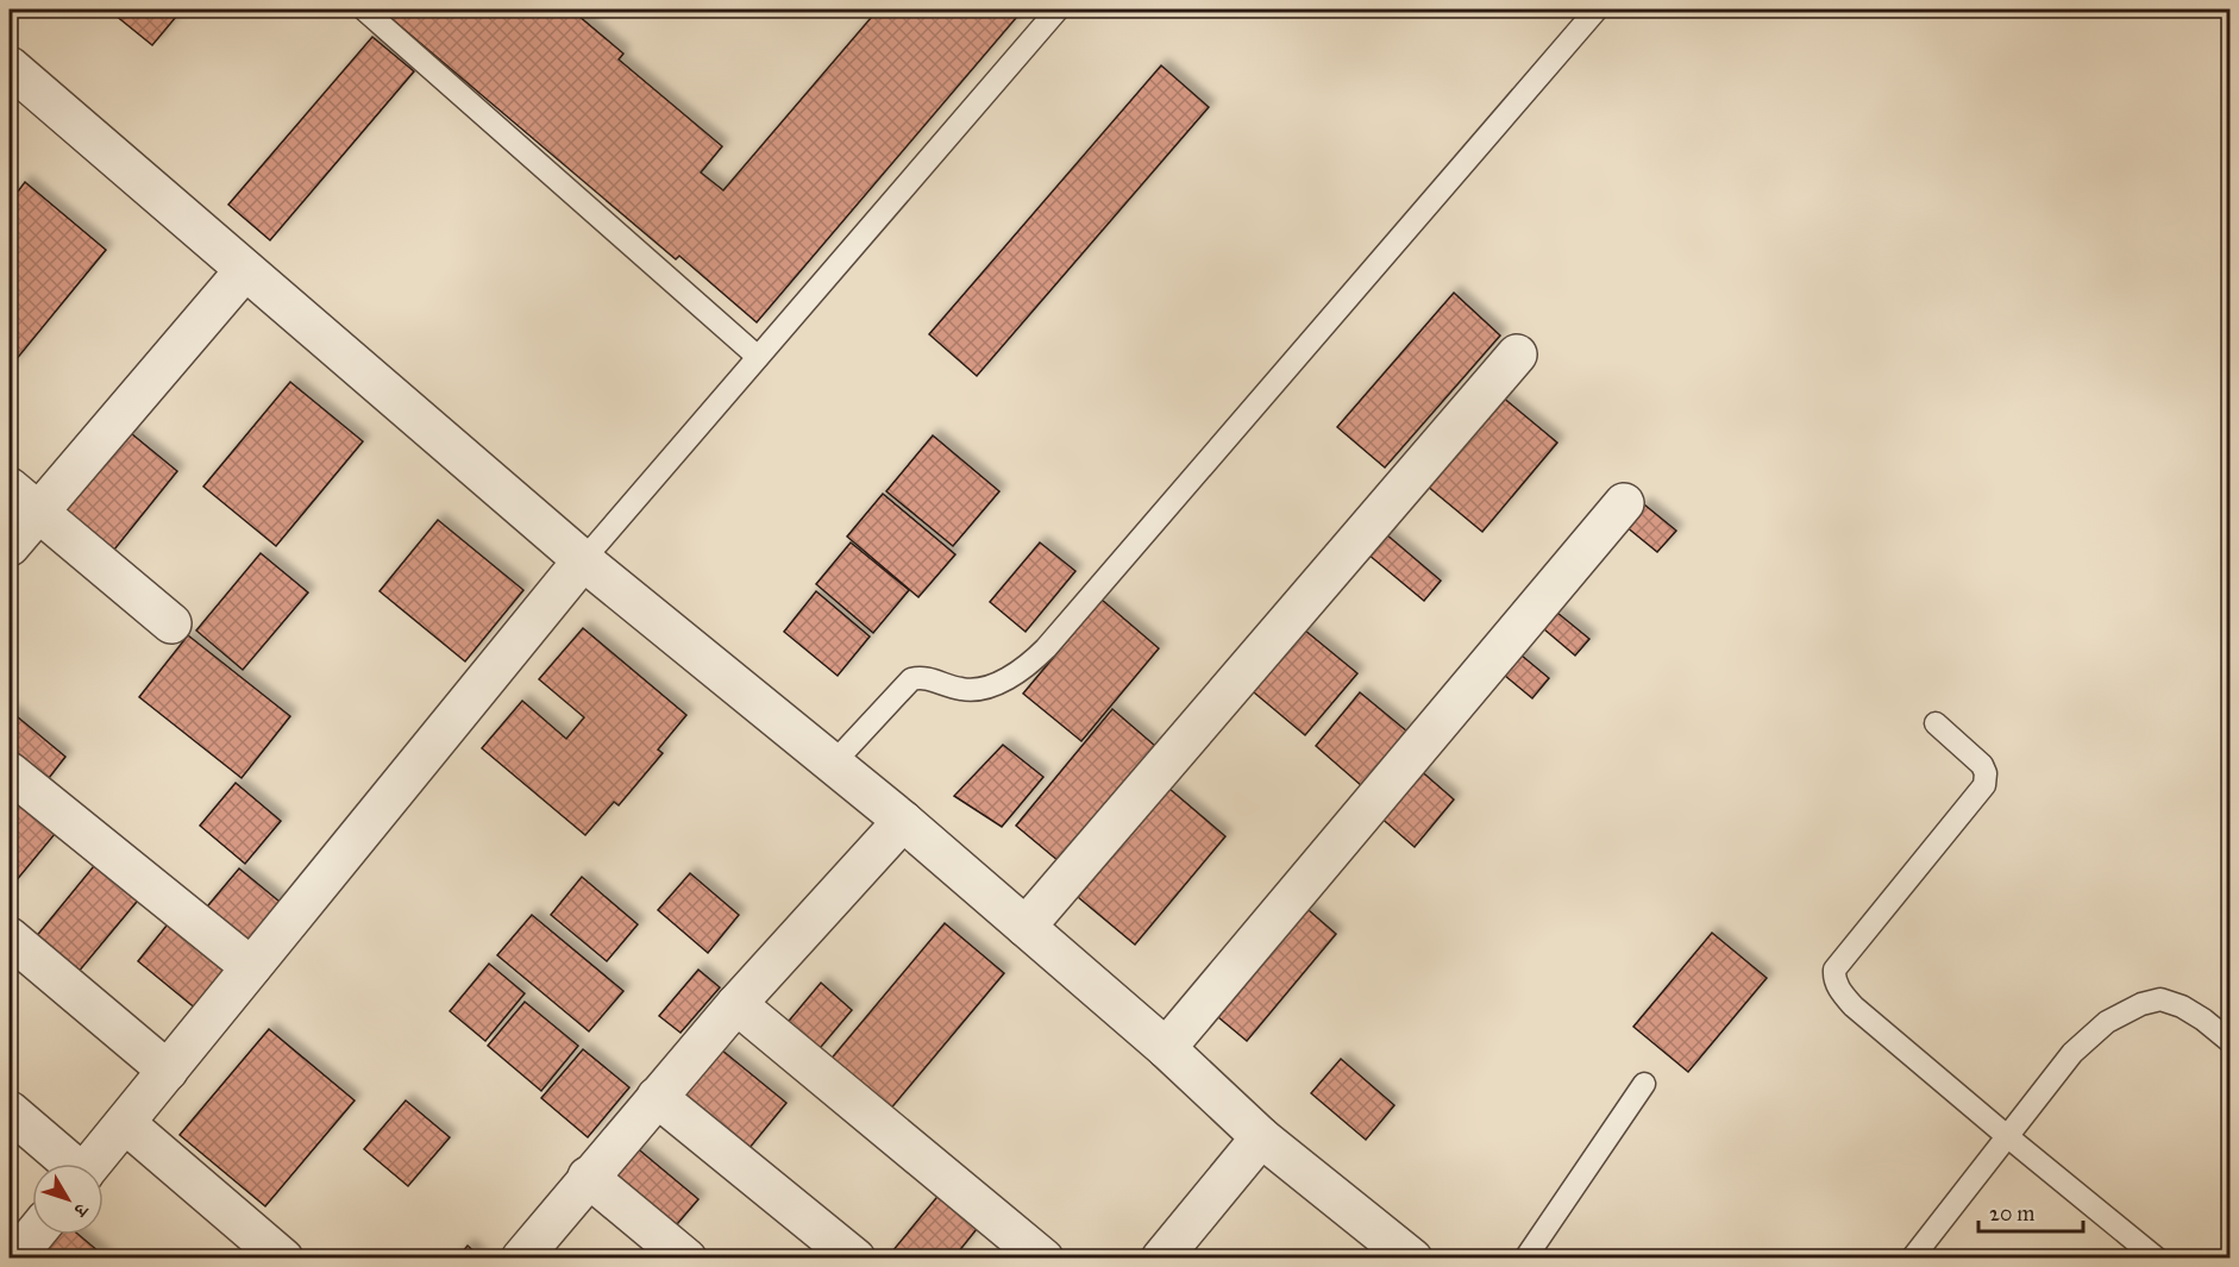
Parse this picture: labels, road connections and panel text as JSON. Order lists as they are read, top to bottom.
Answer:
{
  "scale_bar": "20 m",
  "north": "bottom right"
}
